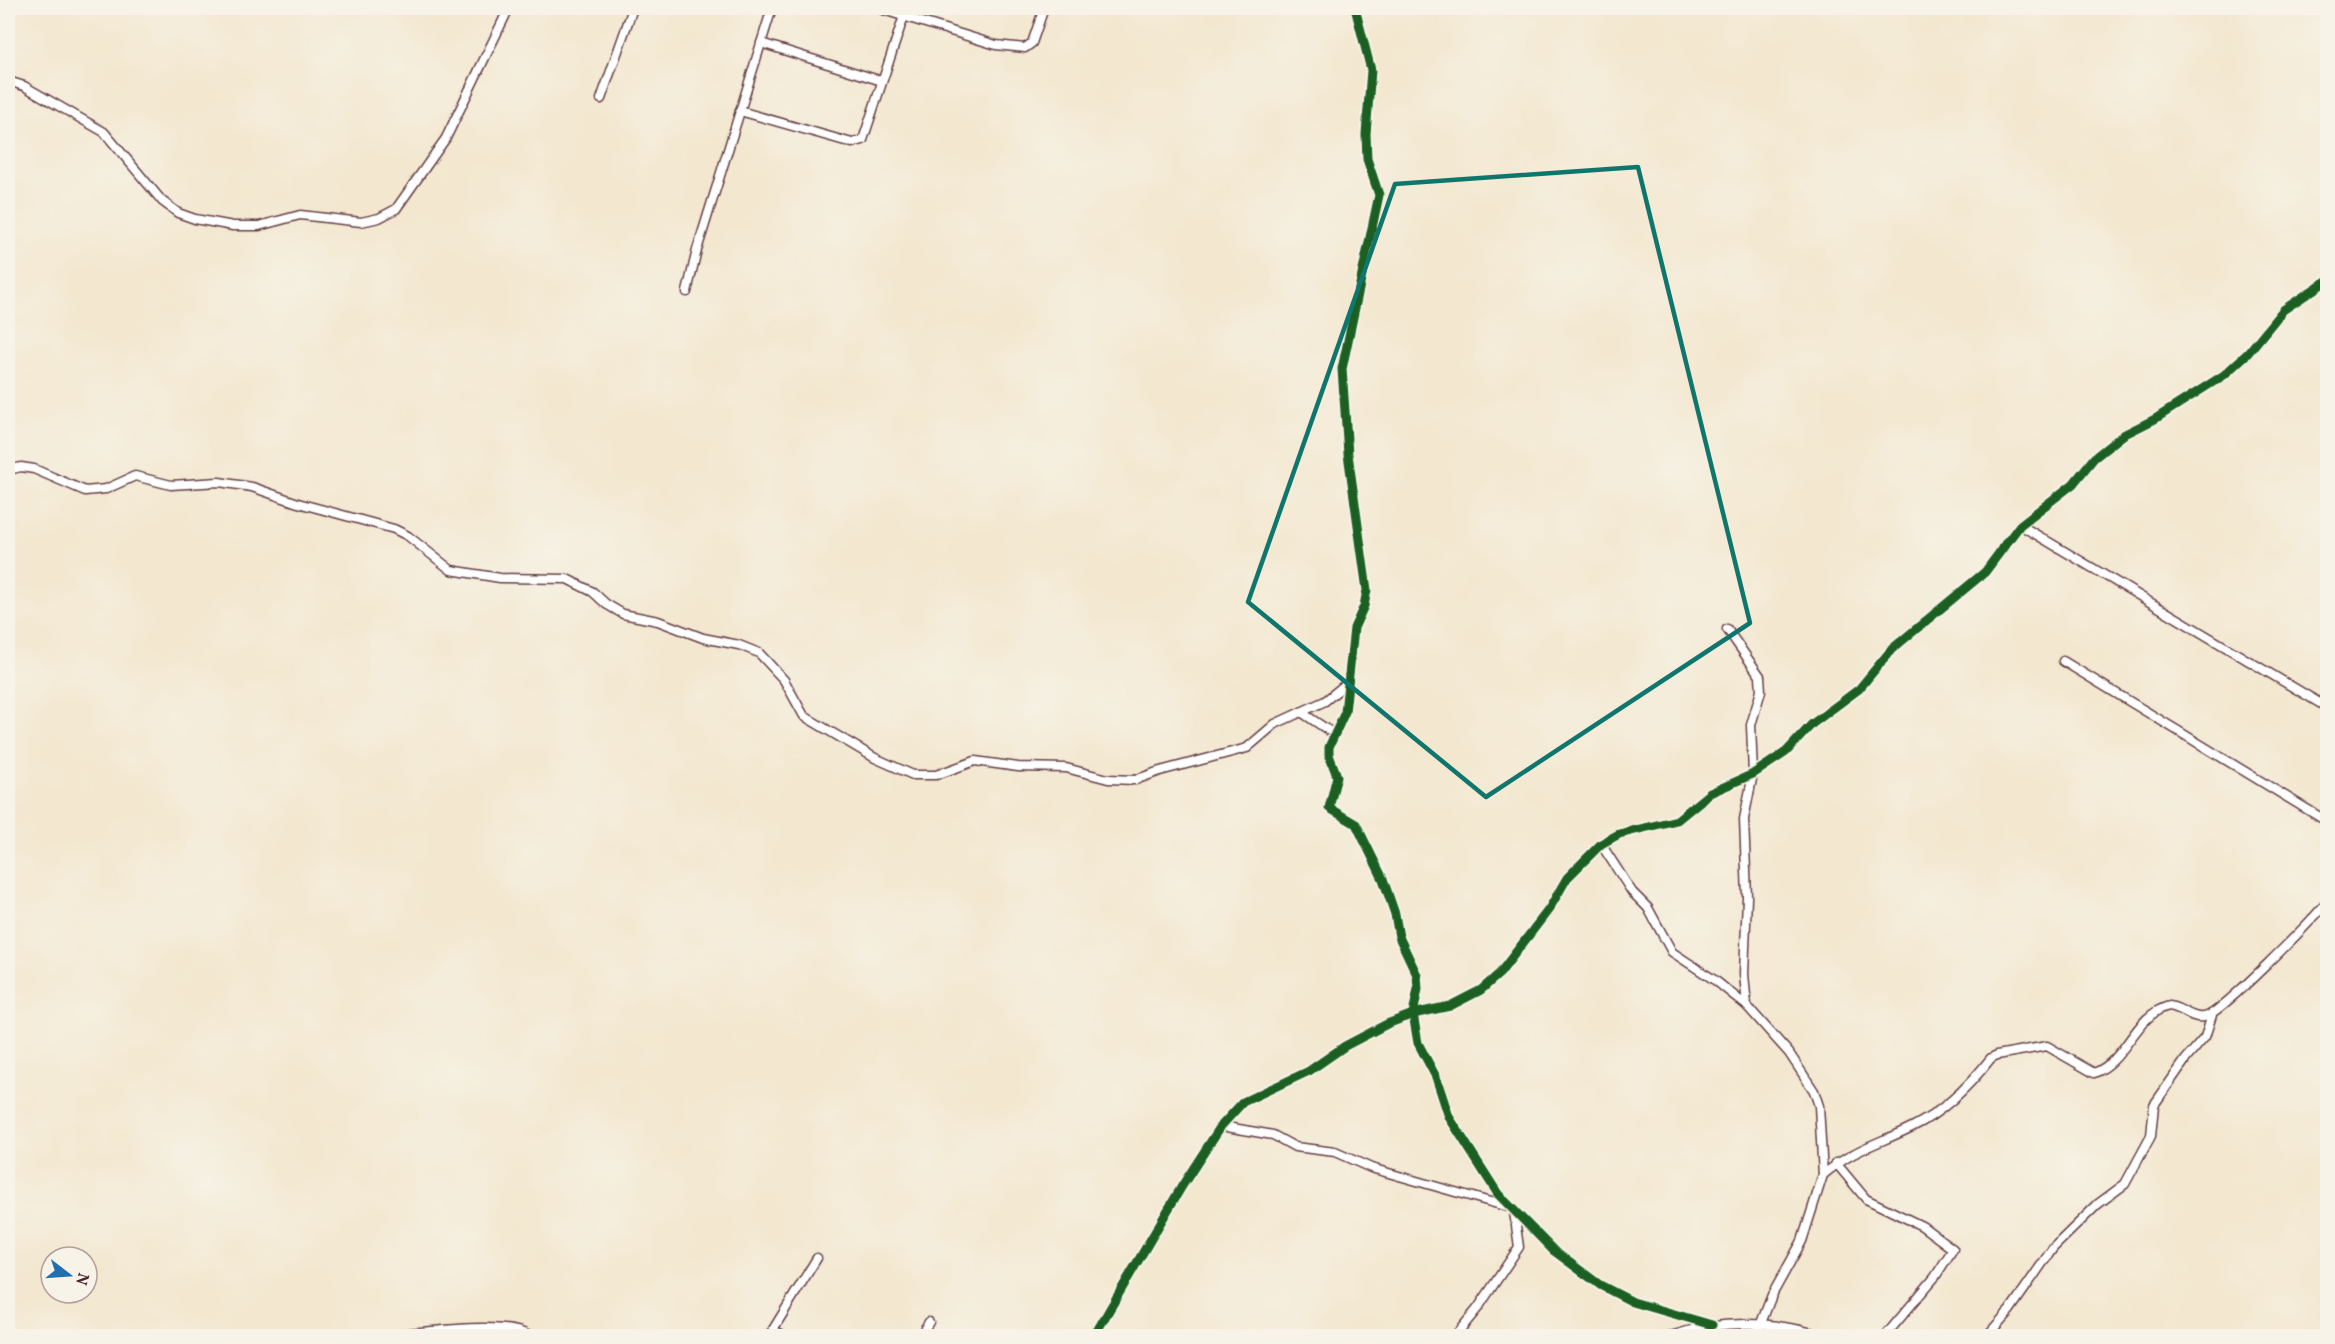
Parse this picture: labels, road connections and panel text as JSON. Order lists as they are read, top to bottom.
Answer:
{
  "north": "right"
}
